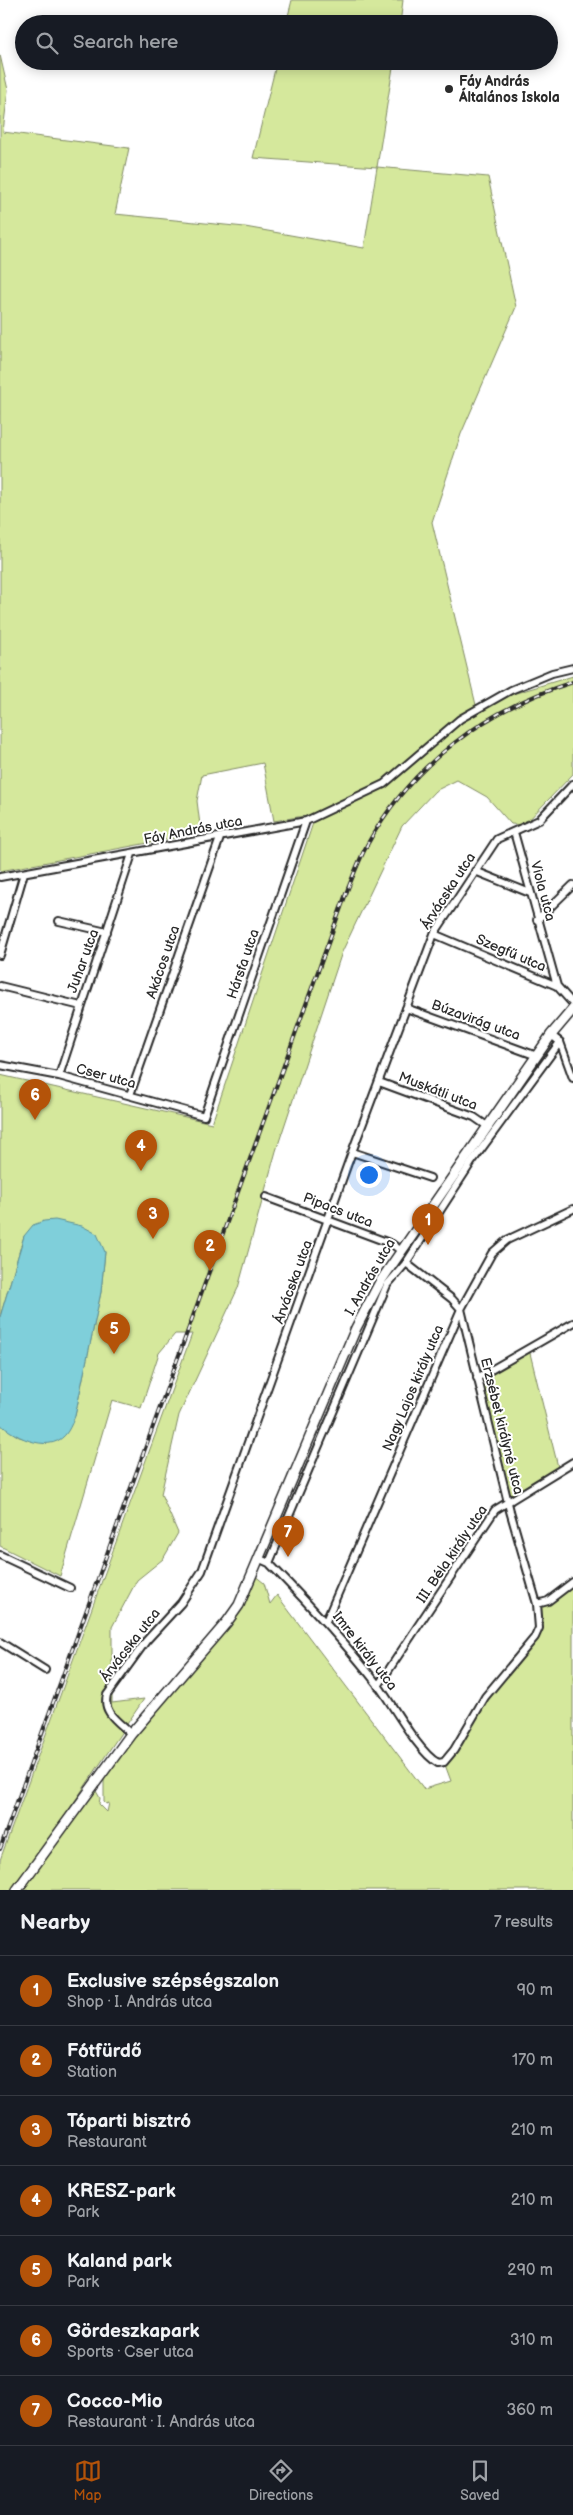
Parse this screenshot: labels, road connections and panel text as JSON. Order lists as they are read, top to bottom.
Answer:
{
  "streets": {
    "main road": ["I. András utca"],
    "street": [
      "Fáy András utca",
      "Árvácska utca",
      "Viola utca",
      "Szegfű utca",
      "Juhar utca",
      "Akácos utca",
      "Hársfa utca",
      "Búzavirág utca",
      "Cser utca",
      "Muskátli utca",
      "Pipacs utca",
      "Nagy Lajos király utca",
      "Erzsébet királyné utca",
      "III. Béla király utca",
      "Imre király utca"
    ]
  },
  "crossings": [
    ["Fáy András utca", "Juhar utca"],
    ["Fáy András utca", "Akácos utca"],
    ["Fáy András utca", "Hársfa utca"],
    ["Árvácska utca", "Viola utca"],
    ["Árvácska utca", "Szegfű utca"],
    ["Árvácska utca", "Búzavirág utca"],
    ["Árvácska utca", "Muskátli utca"],
    ["Árvácska utca", "Pipacs utca"],
    ["Viola utca", "Szegfű utca"],
    ["Juhar utca", "Cser utca"],
    ["Akácos utca", "Cser utca"],
    ["Hársfa utca", "Cser utca"],
    ["Búzavirág utca", "I. András utca"],
    ["Muskátli utca", "I. András utca"],
    ["Pipacs utca", "I. András utca"],
    ["I. András utca", "Imre király utca"],
    ["Nagy Lajos király utca", "Erzsébet királyné utca"],
    ["Nagy Lajos király utca", "Imre király utca"],
    ["Erzsébet királyné utca", "III. Béla király utca"],
    ["Erzsébet királyné utca", "Imre király utca"],
    ["III. Béla király utca", "Imre király utca"]
  ],
  "places": ["Fáy András Általános Iskola"],
  "page": {
    "search": "Search here",
    "pins": [
      "6",
      "4",
      "3",
      "1",
      "2",
      "5",
      "7"
    ],
    "heading": ["Nearby", "7 results"],
    "list": [
      {
        "mark": "1",
        "name": "Exclusive szépségszalon",
        "note": "Shop · I. András utca",
        "value": "90 m"
      },
      {
        "mark": "2",
        "name": "Fótfürdő",
        "note": "Station",
        "value": "170 m"
      },
      {
        "mark": "3",
        "name": "Tóparti bisztró",
        "note": "Restaurant",
        "value": "210 m"
      },
      {
        "mark": "4",
        "name": "KRESZ-park",
        "note": "Park",
        "value": "210 m"
      },
      {
        "mark": "5",
        "name": "Kaland park",
        "note": "Park",
        "value": "290 m"
      },
      {
        "mark": "6",
        "name": "Gördeszkapark",
        "note": "Sports · Cser utca",
        "value": "310 m"
      },
      {
        "mark": "7",
        "name": "Cocco-Mio",
        "note": "Restaurant · I. András utca",
        "value": "360 m"
      }
    ],
    "nav": ["Map", "Directions", "Saved"]
  }
}
